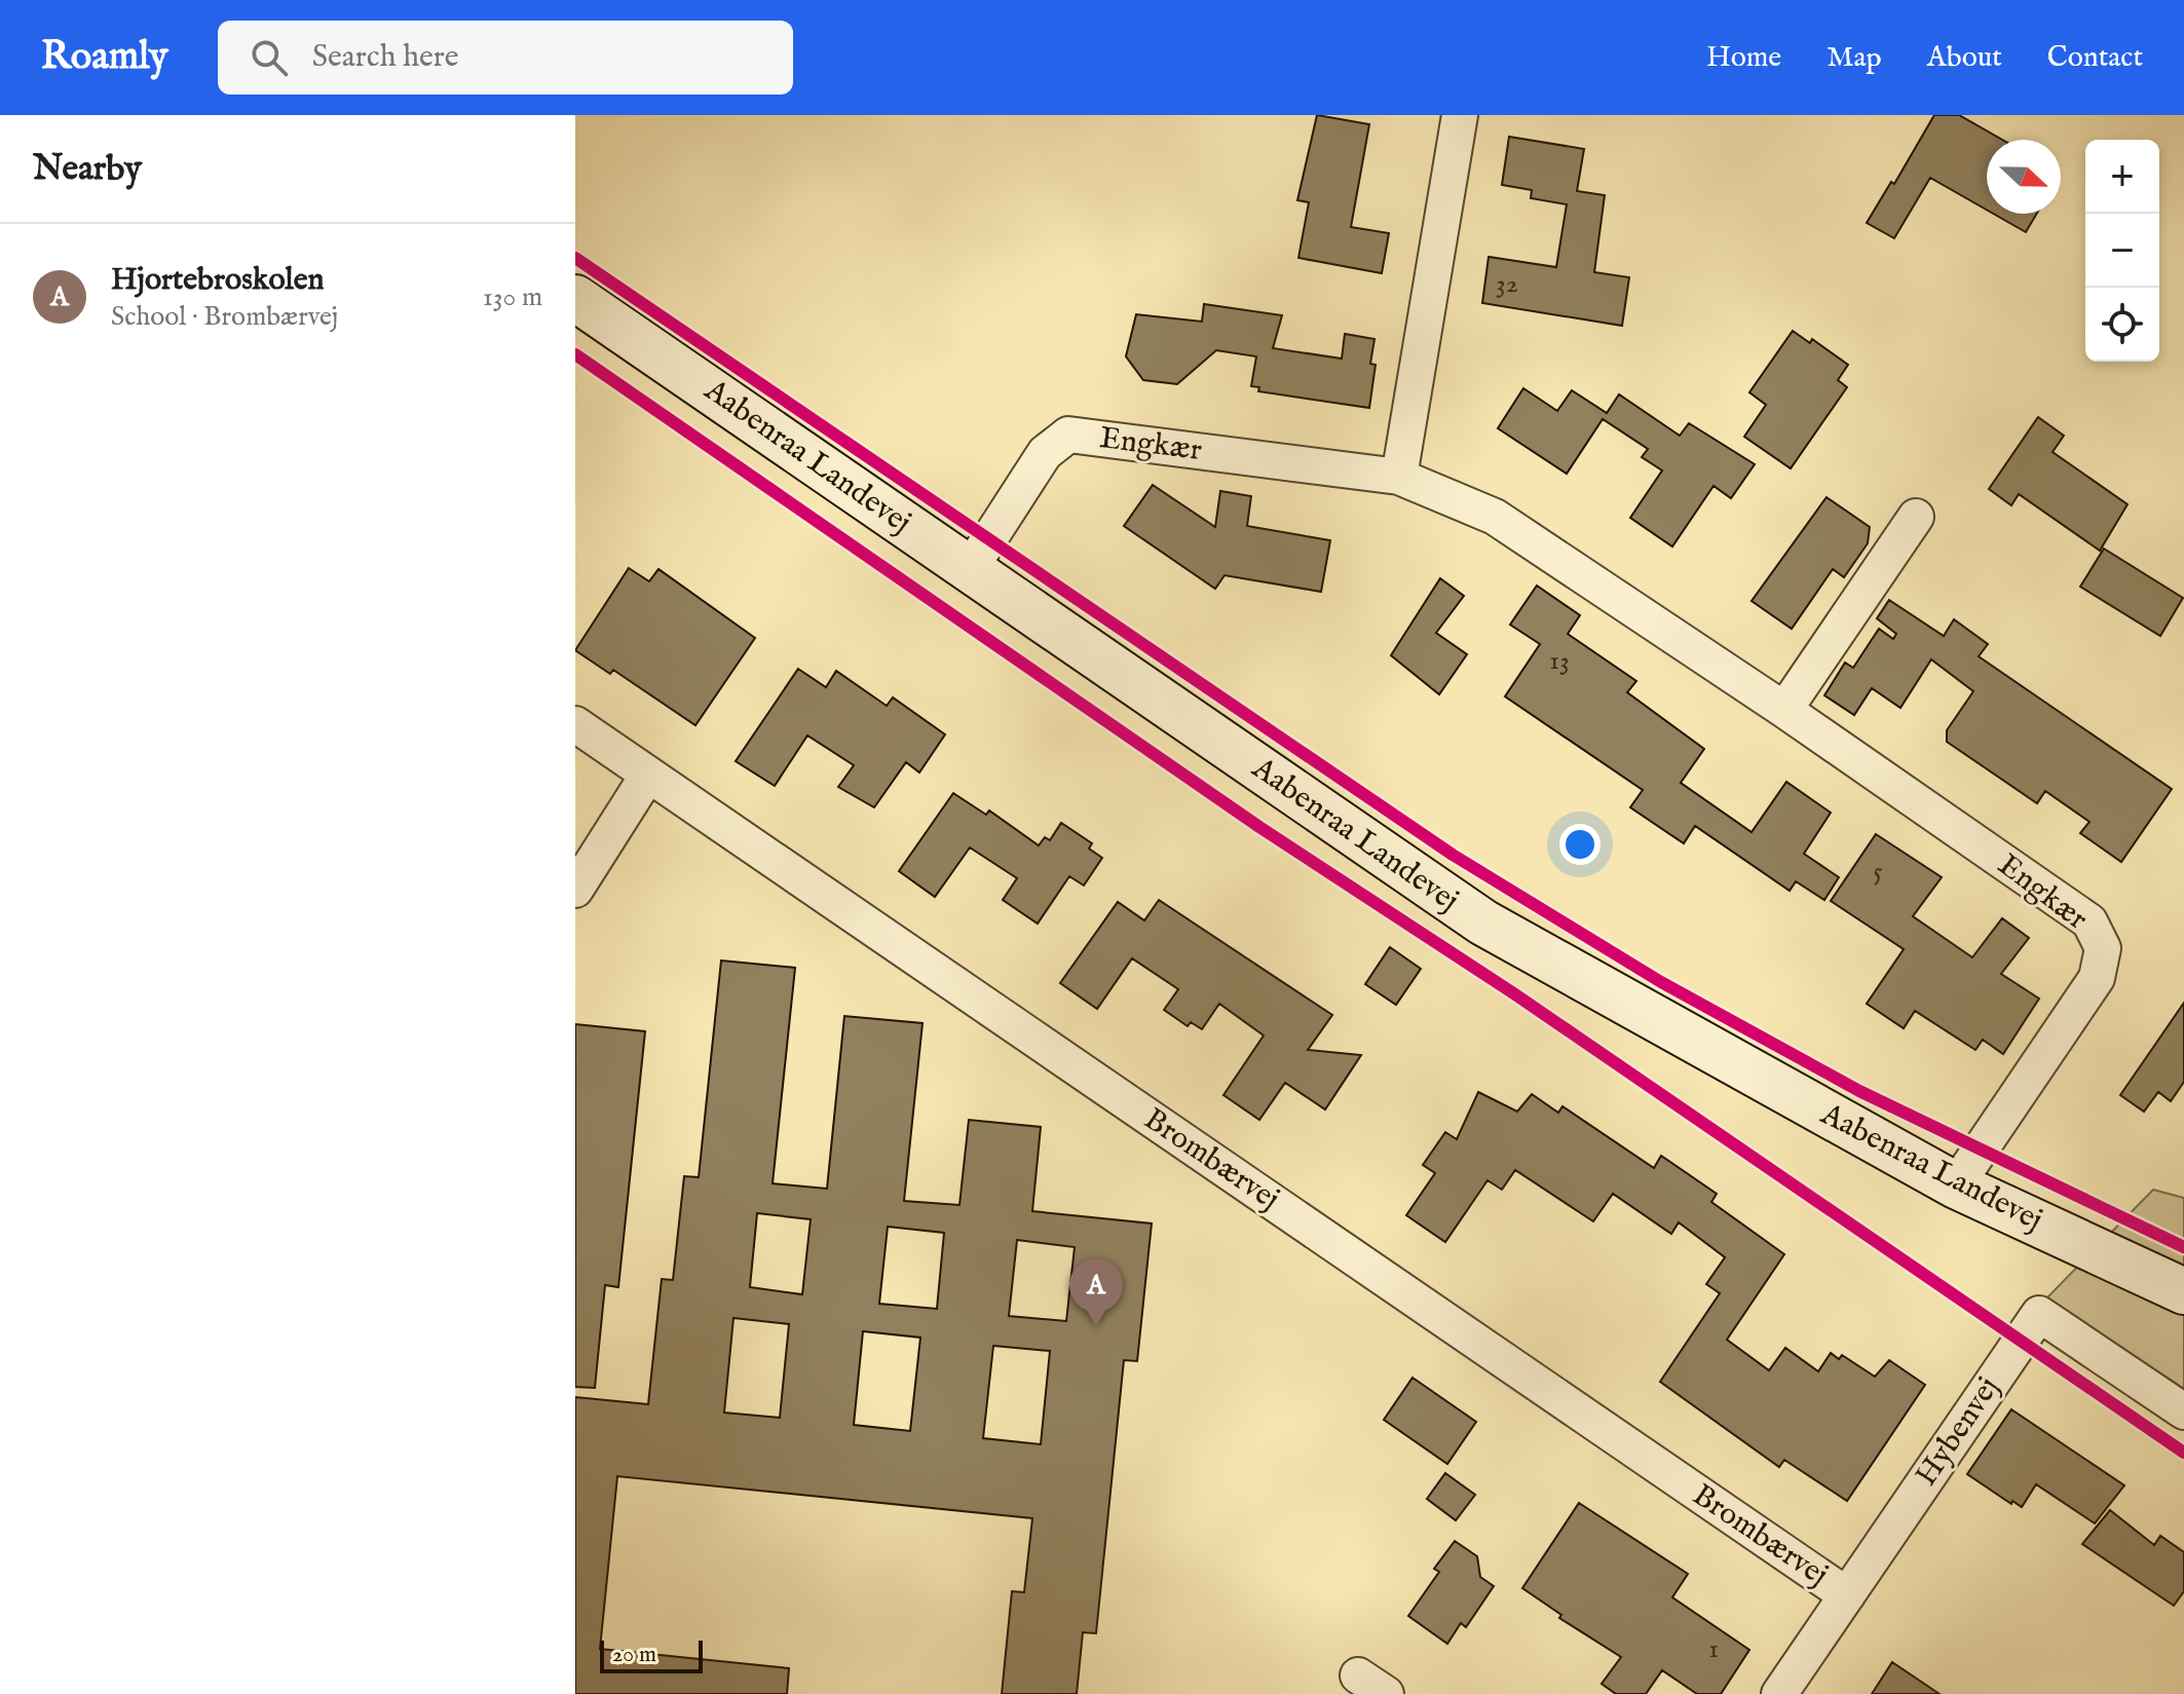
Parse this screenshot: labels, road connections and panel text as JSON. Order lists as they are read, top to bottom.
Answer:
{
  "streets": {
    "main road": ["Aabenraa Landevej"],
    "street": ["Engkær", "Brombærvej", "Hybenvej"]
  },
  "crossings": [
    ["Engkær", "Aabenraa Landevej"],
    ["Brombærvej", "Hybenvej"]
  ],
  "house_numbers": [
    "32",
    "13",
    "5",
    "1"
  ],
  "scale_bar": "20 m",
  "north": "right",
  "page": {
    "header": "Roamly",
    "search": "Search here",
    "nav": [
      "Home",
      "Map",
      "About",
      "Contact"
    ],
    "heading": "Nearby",
    "map_buttons": ["+", "−"],
    "list": [
      {
        "mark": "A",
        "name": "Hjortebroskolen",
        "note": "School · Brombærvej",
        "value": "130 m"
      }
    ],
    "pins": "A",
    "scale": "20 m"
  }
}
